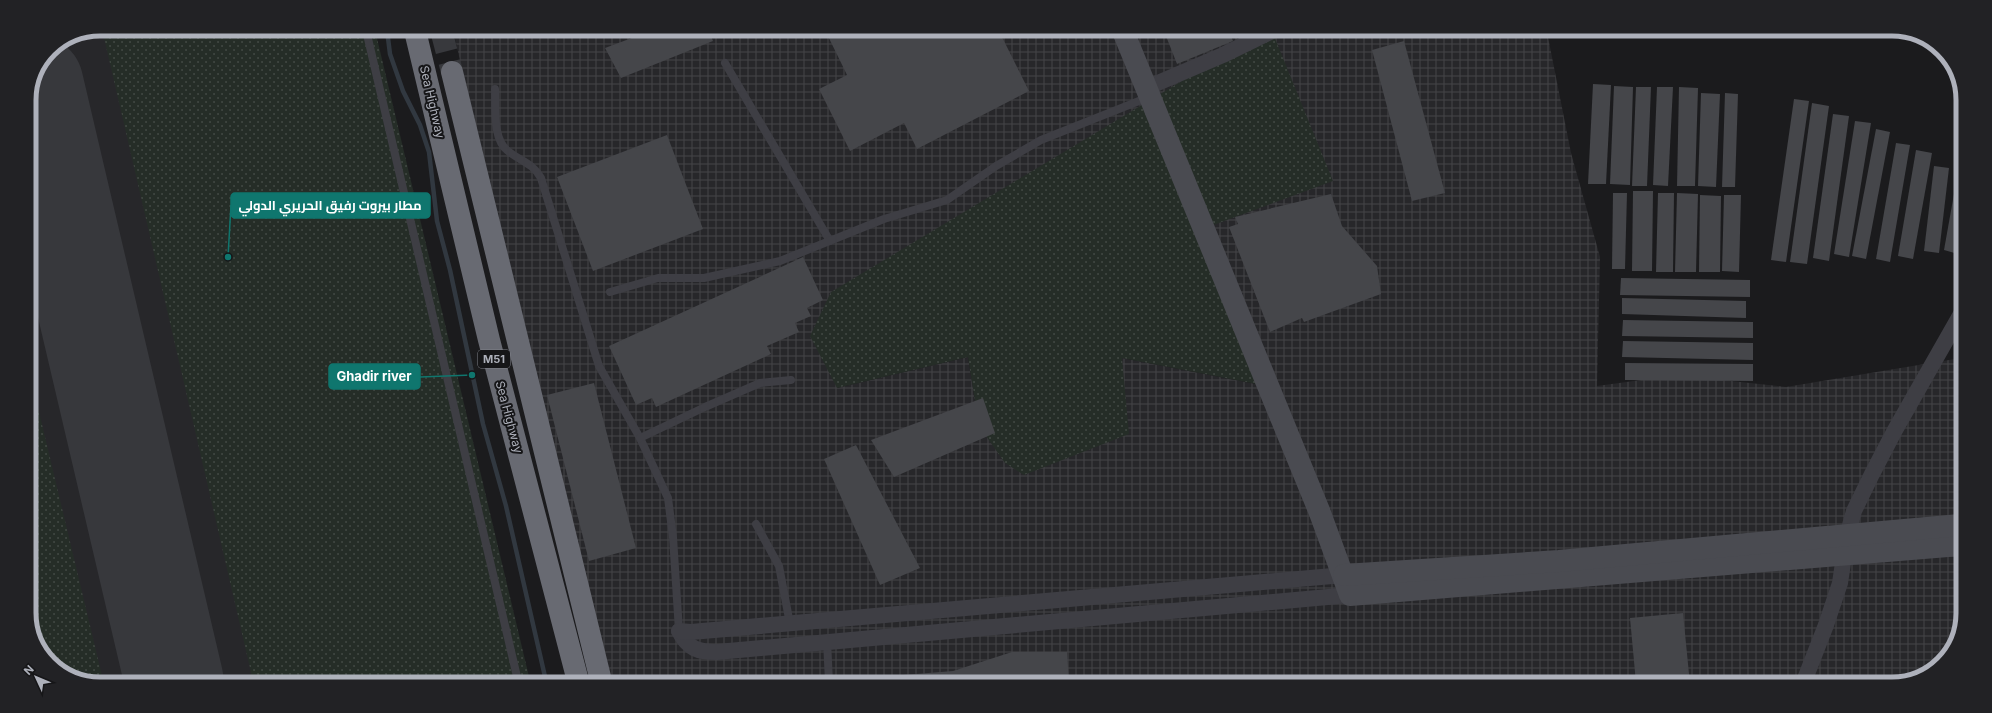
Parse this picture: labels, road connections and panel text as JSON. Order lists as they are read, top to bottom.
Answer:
{
  "streets": {
    "highway": ["Sea Highway", "M51"]
  },
  "places": ["مطار بيروت رفيق الحريري الدولي", "Ghadir river"],
  "north": "top left"
}
